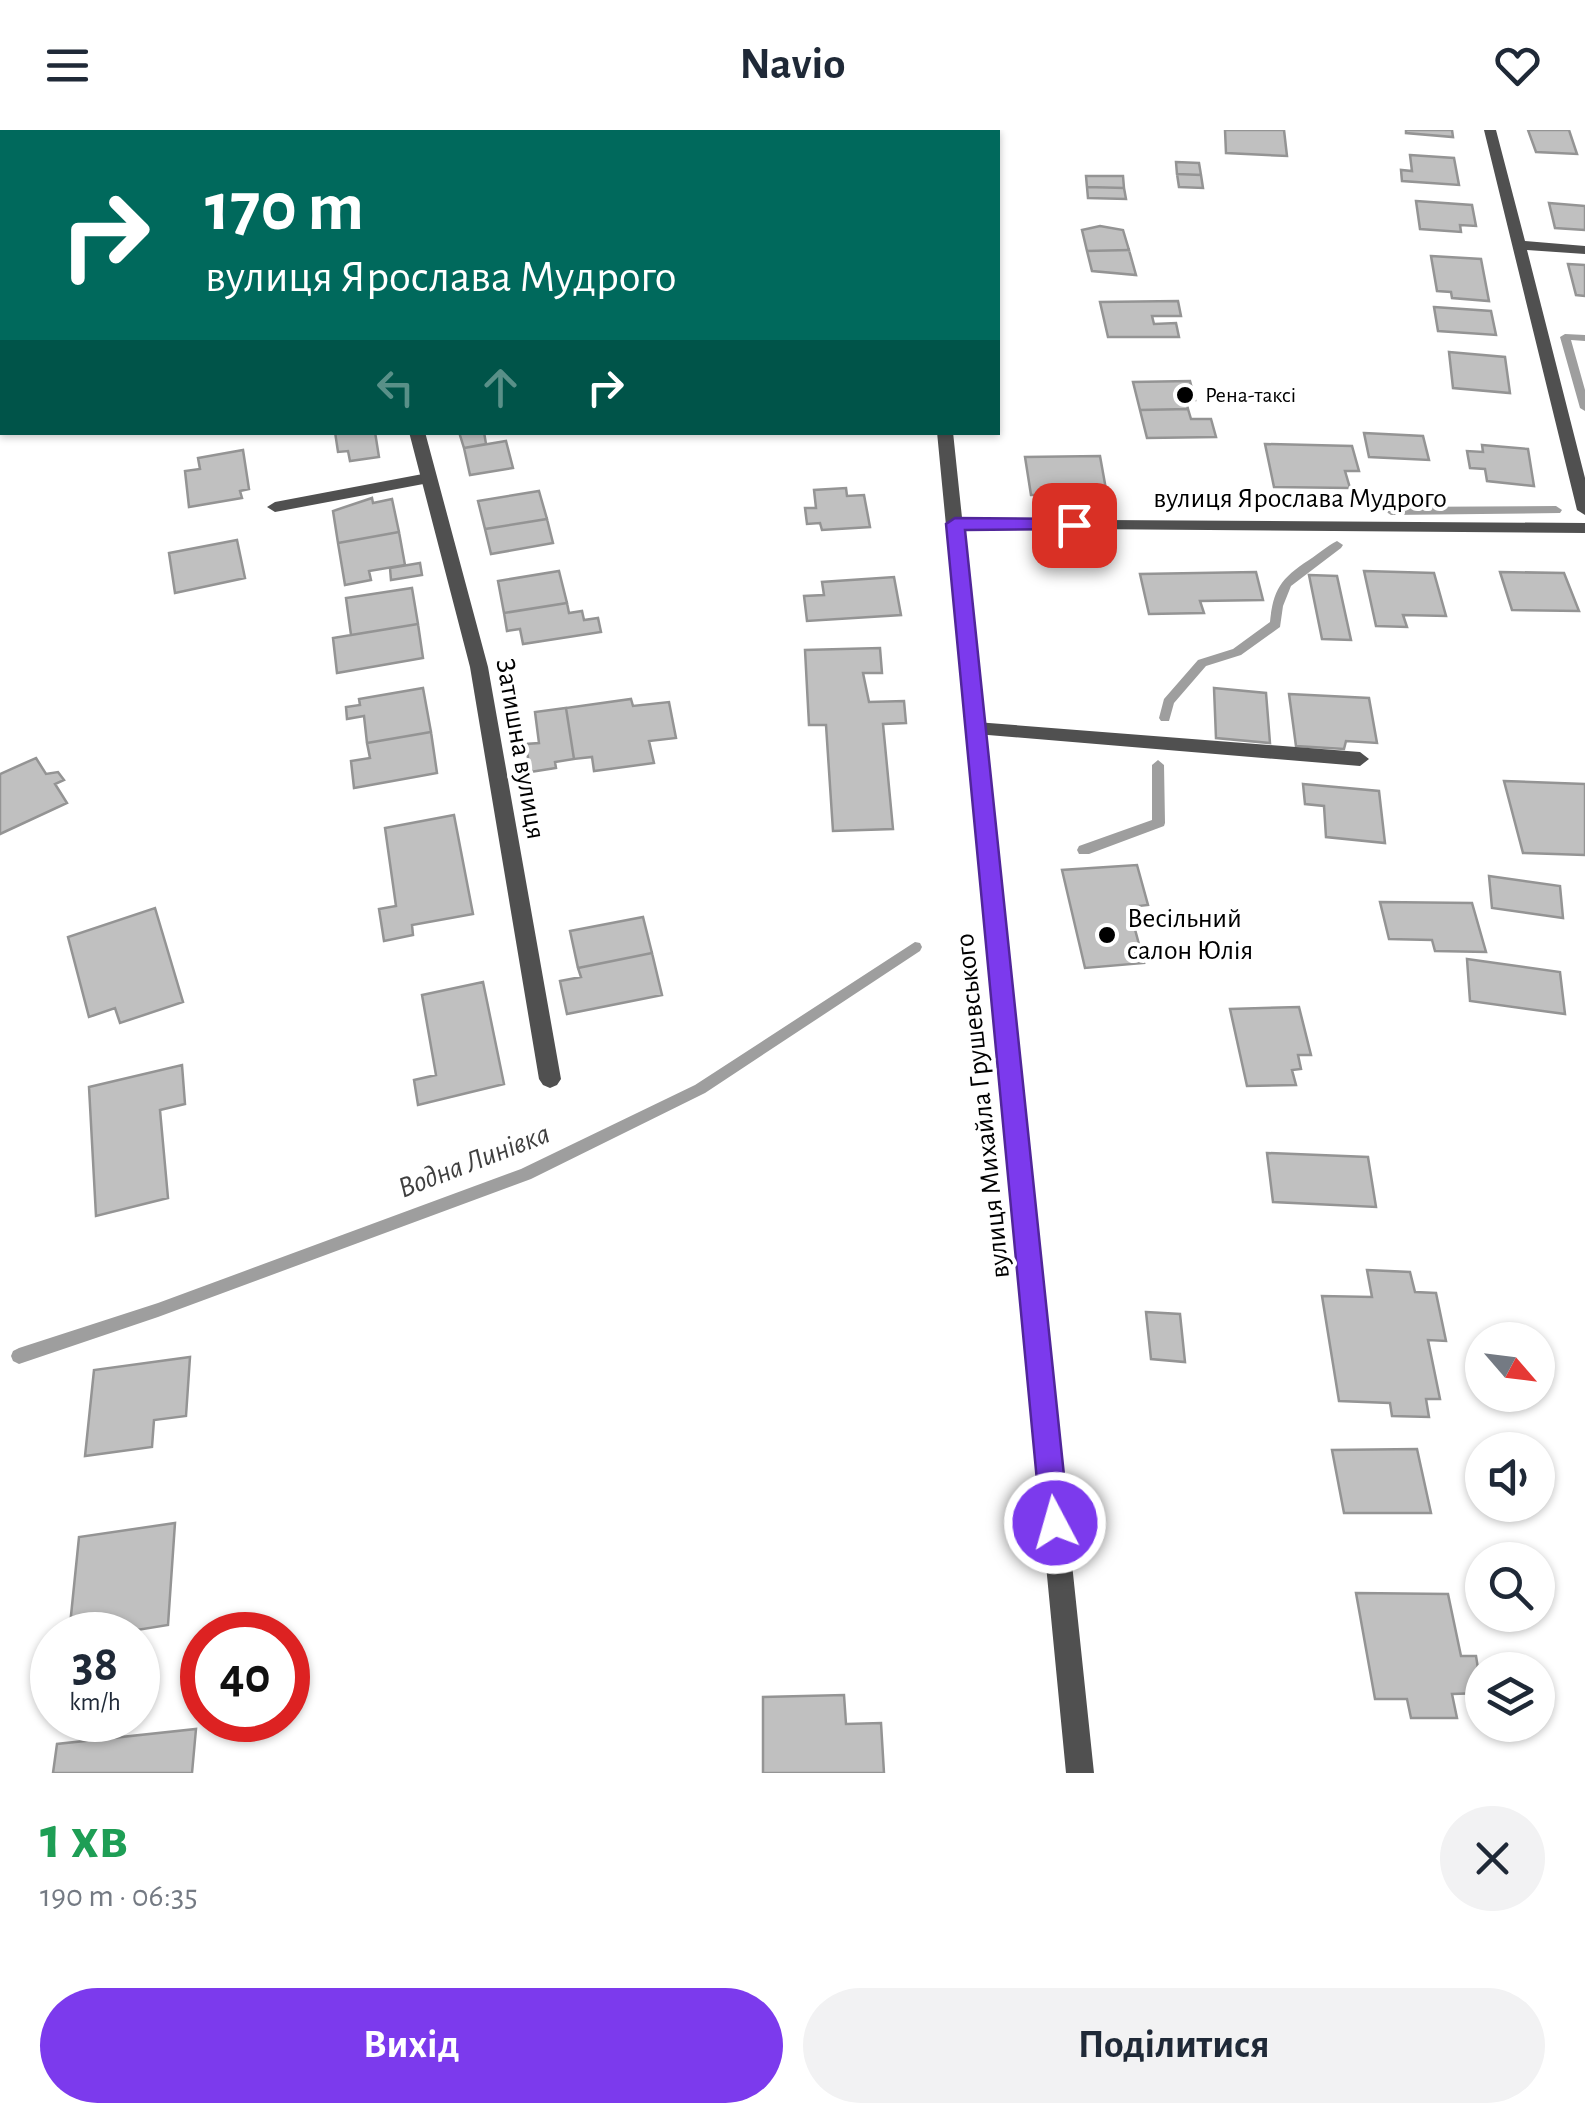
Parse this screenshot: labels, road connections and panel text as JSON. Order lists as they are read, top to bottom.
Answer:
{
  "streets": {
    "street": ["вулиця Ярослава Мудрого", "Затишна вулиця", "вулиця Михайла Грушевського"]
  },
  "crossings": [
    ["вулиця Ярослава Мудрого", "вулиця Михайла Грушевського"]
  ],
  "water": ["Водна Линівка"],
  "places": ["Рена-таксі", "Весільний салон Юлія"],
  "north": "bottom right",
  "page": {
    "header": "Navio",
    "turn": ["170 m", "вулиця Ярослава Мудрого"],
    "speed": "38 km/h",
    "limit": "40",
    "heading": ["1 хв", "190 m · 06:35"],
    "buttons": ["Вихід", "Поділитися"]
  }
}
